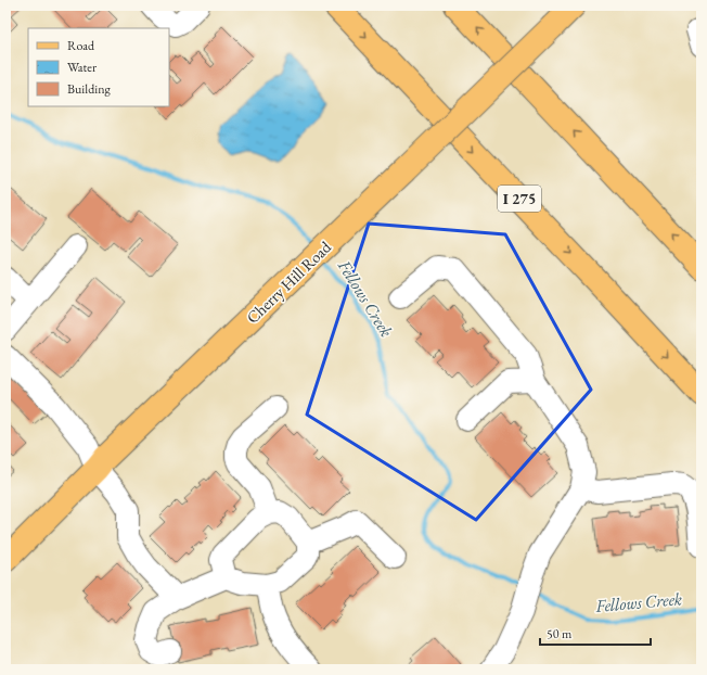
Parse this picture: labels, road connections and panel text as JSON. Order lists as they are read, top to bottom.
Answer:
{
  "streets": {
    "main road": ["I 275", "Cherry Hill Road"]
  },
  "water": ["Fellows Creek"],
  "legend": ["Road", "Water", "Building"],
  "scale_bar": "50 m"
}
